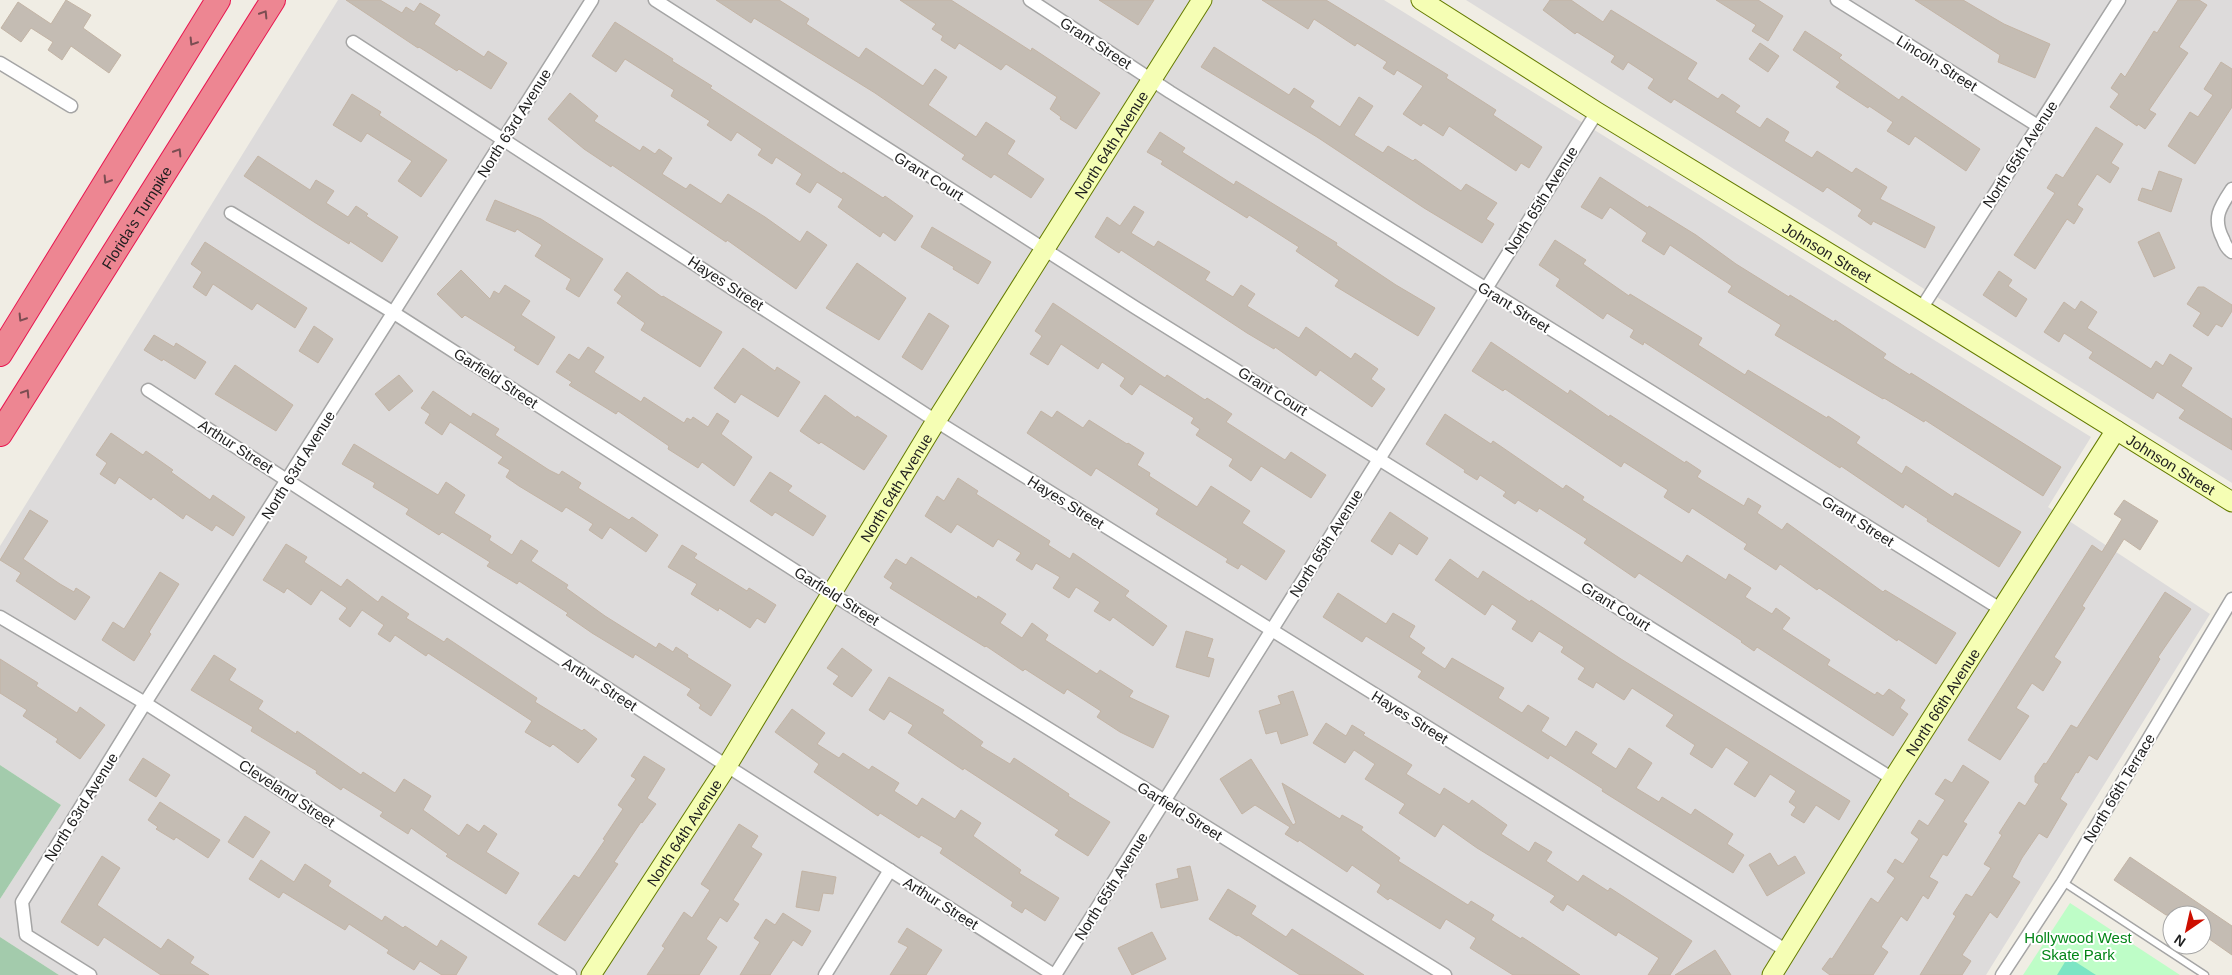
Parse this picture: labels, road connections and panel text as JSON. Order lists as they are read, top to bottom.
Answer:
{
  "streets": {
    "highway": ["Florida's Turnpike"],
    "street": [
      "Grant Street",
      "Lincoln Street",
      "North 63rd Avenue",
      "North 64th Avenue",
      "North 65th Avenue",
      "Grant Court",
      "Johnson Street",
      "Hayes Street",
      "Garfield Street",
      "Arthur Street",
      "North 66th Avenue",
      "North 66th Terrace",
      "Cleveland Street"
    ]
  },
  "crossings": [
    ["Grant Street", "North 64th Avenue"],
    ["Grant Street", "North 65th Avenue"],
    ["Grant Street", "North 66th Avenue"],
    ["Lincoln Street", "North 65th Avenue"],
    ["North 63rd Avenue", "Hayes Street"],
    ["North 63rd Avenue", "Garfield Street"],
    ["North 63rd Avenue", "Arthur Street"],
    ["North 63rd Avenue", "Cleveland Street"],
    ["North 64th Avenue", "Grant Court"],
    ["North 64th Avenue", "Hayes Street"],
    ["North 64th Avenue", "Garfield Street"],
    ["North 64th Avenue", "Arthur Street"],
    ["North 65th Avenue", "Grant Court"],
    ["North 65th Avenue", "Johnson Street"],
    ["North 65th Avenue", "Hayes Street"],
    ["North 65th Avenue", "Garfield Street"],
    ["North 65th Avenue", "Arthur Street"],
    ["Grant Court", "North 66th Avenue"],
    ["Johnson Street", "North 66th Avenue"],
    ["Hayes Street", "North 66th Avenue"]
  ],
  "parks": ["Hollywood West Skate Park"],
  "north": "bottom left"
}
